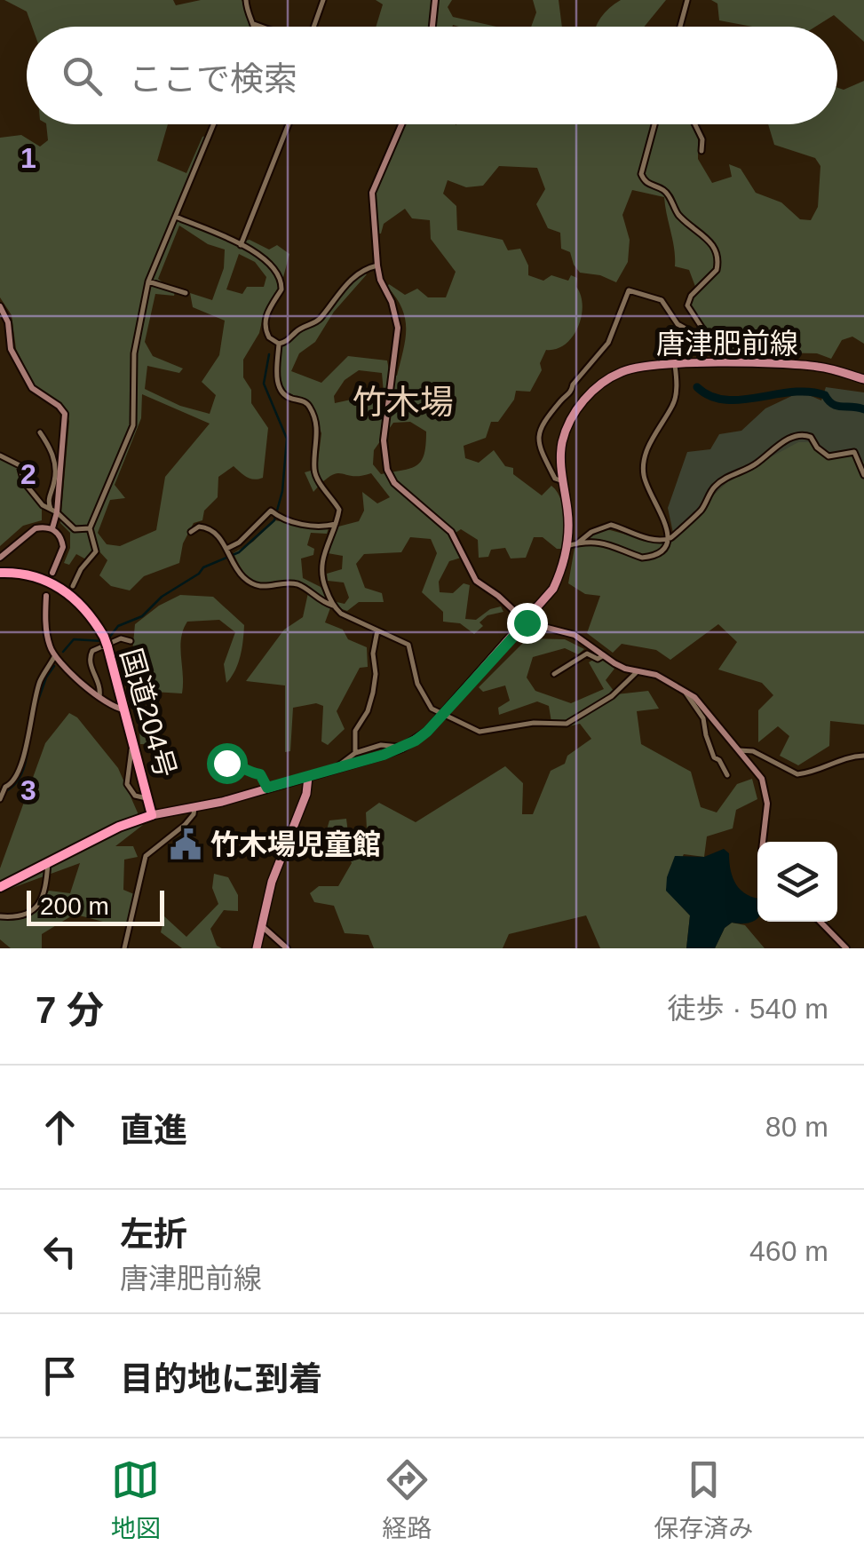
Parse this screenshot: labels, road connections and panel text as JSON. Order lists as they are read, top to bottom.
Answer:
{
  "streets": {
    "highway": ["国道204号"],
    "main road": ["唐津肥前線"]
  },
  "crossings": [
    ["唐津肥前線", "国道204号"]
  ],
  "districts": ["竹木場"],
  "places": {
    "public building": ["竹木場児童館"]
  },
  "scale_bar": "200 m",
  "page": {
    "search": "ここで検索",
    "scale": "200 m",
    "heading": ["7 分", "徒歩 · 540 m"],
    "list": [
      ["直進", "80 m"],
      ["左折", "唐津肥前線", "460 m"],
      "目的地に到着"
    ],
    "nav": ["地図", "経路", "保存済み"]
  },
  "grid": {
    "rows": ["1", "2", "3"]
  }
}
